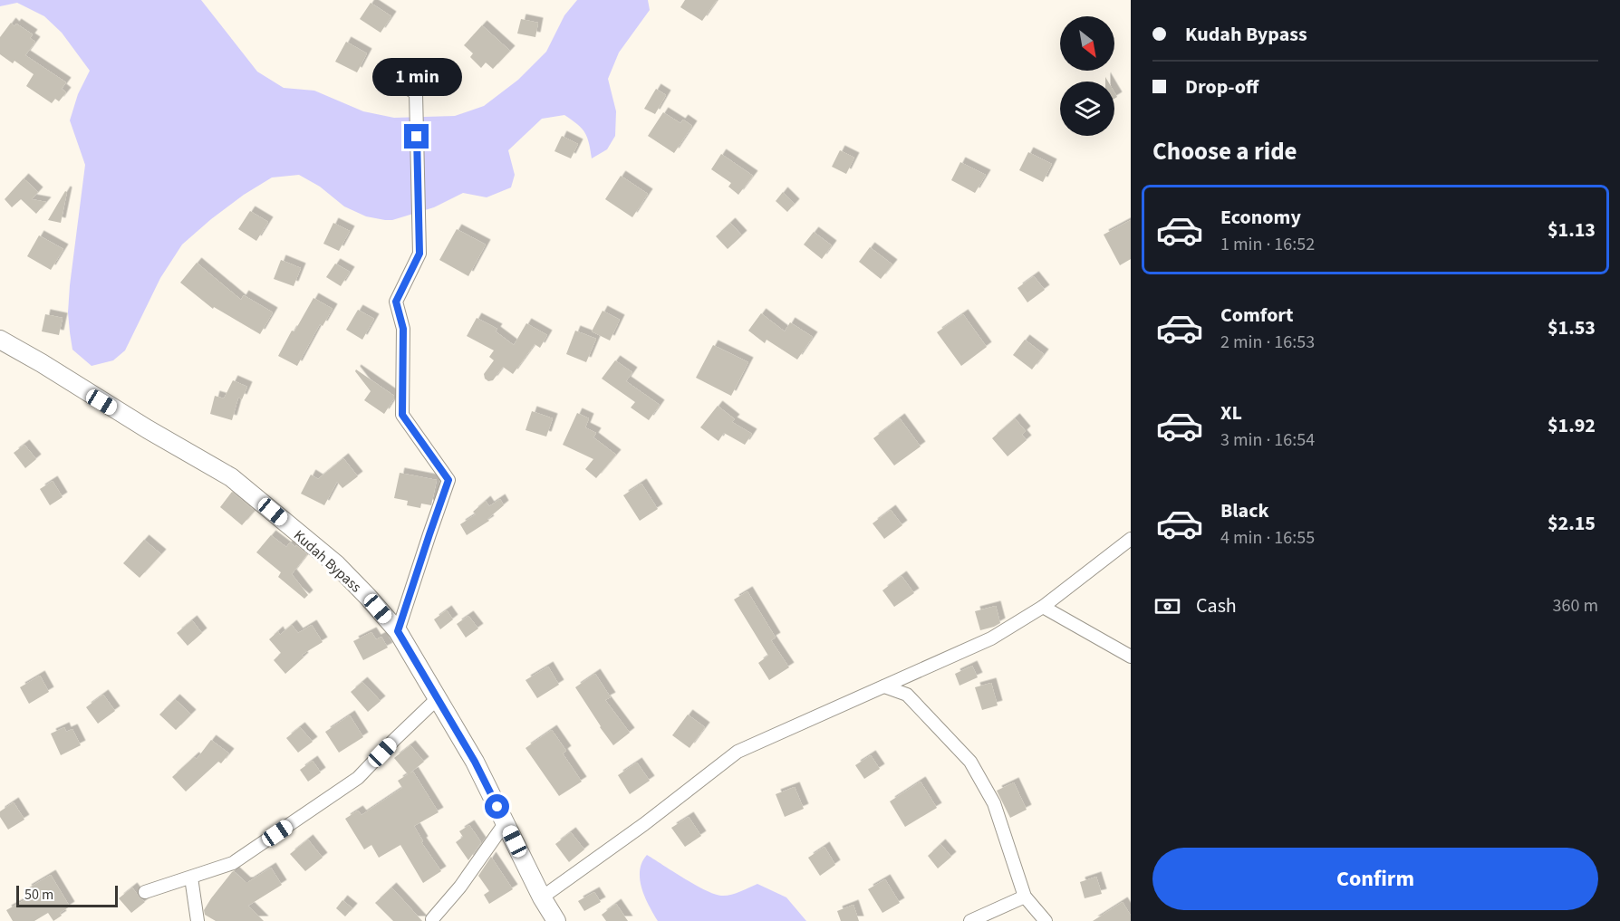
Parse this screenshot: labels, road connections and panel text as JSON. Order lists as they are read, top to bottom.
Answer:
{
  "streets": {
    "street": ["Kudah Bypass"]
  },
  "scale_bar": "50 m",
  "north": "bottom right",
  "page": {
    "banner": ["Kudah Bypass", "Drop-off"],
    "bubble": "1 min",
    "heading": "Choose a ride",
    "list": [
      {
        "name": "Economy",
        "note": "1 min · 16:52",
        "value": "$1.13"
      },
      {
        "name": "Comfort",
        "note": "2 min · 16:53",
        "value": "$1.53"
      },
      {
        "name": "XL",
        "note": "3 min · 16:54",
        "value": "$1.92"
      },
      {
        "name": "Black",
        "note": "4 min · 16:55",
        "value": "$2.15"
      }
    ],
    "pay": ["Cash", "360 m"],
    "buttons": "Confirm",
    "scale": "50 m"
  }
}
